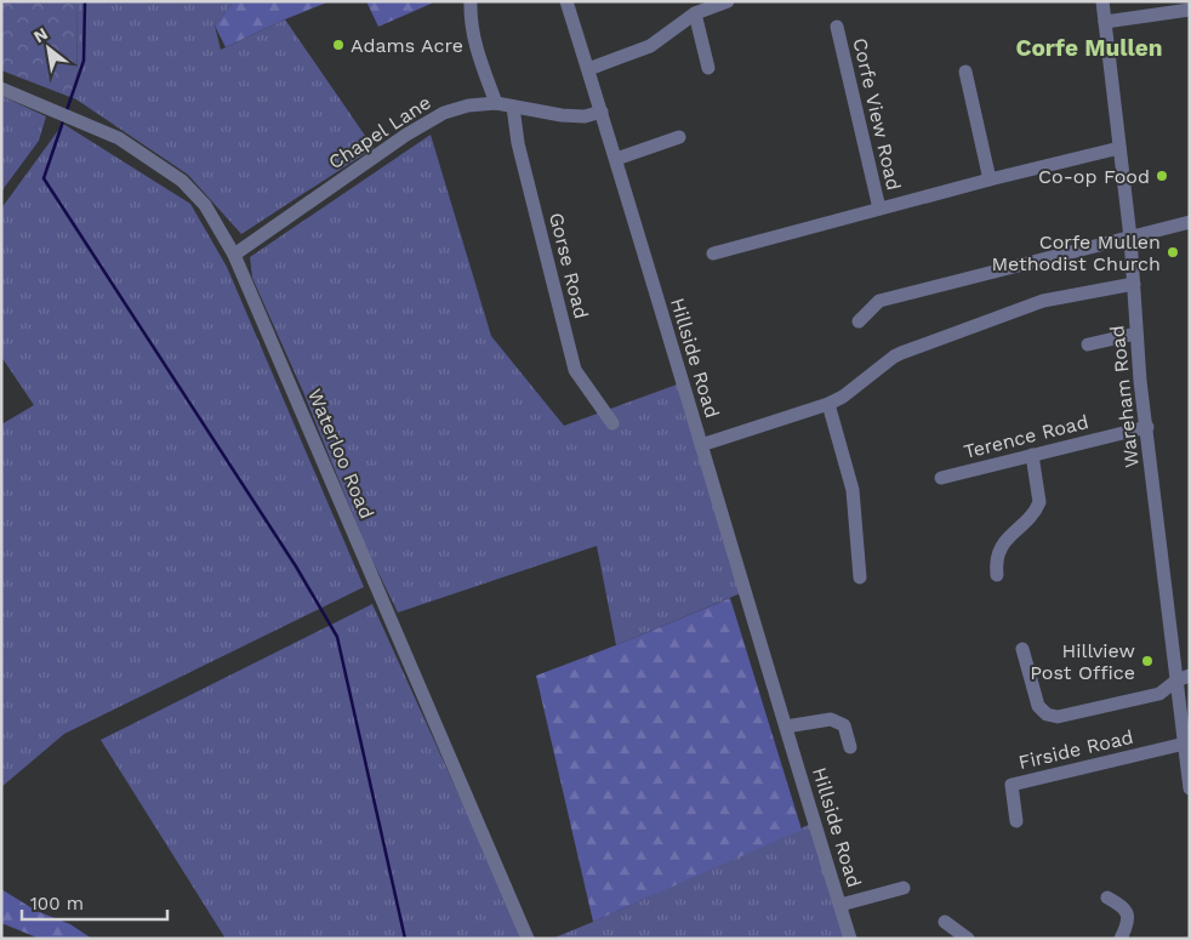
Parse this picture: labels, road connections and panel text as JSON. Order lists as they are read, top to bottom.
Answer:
{
  "streets": {
    "street": [
      "Corfe View Road",
      "Chapel Lane",
      "Gorse Road",
      "Hillside Road",
      "Wareham Road",
      "Terence Road",
      "Waterloo Road",
      "Firside Road"
    ]
  },
  "crossings": [
    ["Corfe View Road", "Wareham Road"],
    ["Chapel Lane", "Gorse Road"],
    ["Chapel Lane", "Hillside Road"],
    ["Chapel Lane", "Waterloo Road"],
    ["Wareham Road", "Terence Road"],
    ["Wareham Road", "Firside Road"]
  ],
  "districts": ["Corfe Mullen"],
  "places": [
    "Adams Acre",
    "Co-op Food",
    "Corfe Mullen Methodist Church",
    "Hillview Post Office"
  ],
  "scale_bar": "100 m",
  "north": "top left"
}
